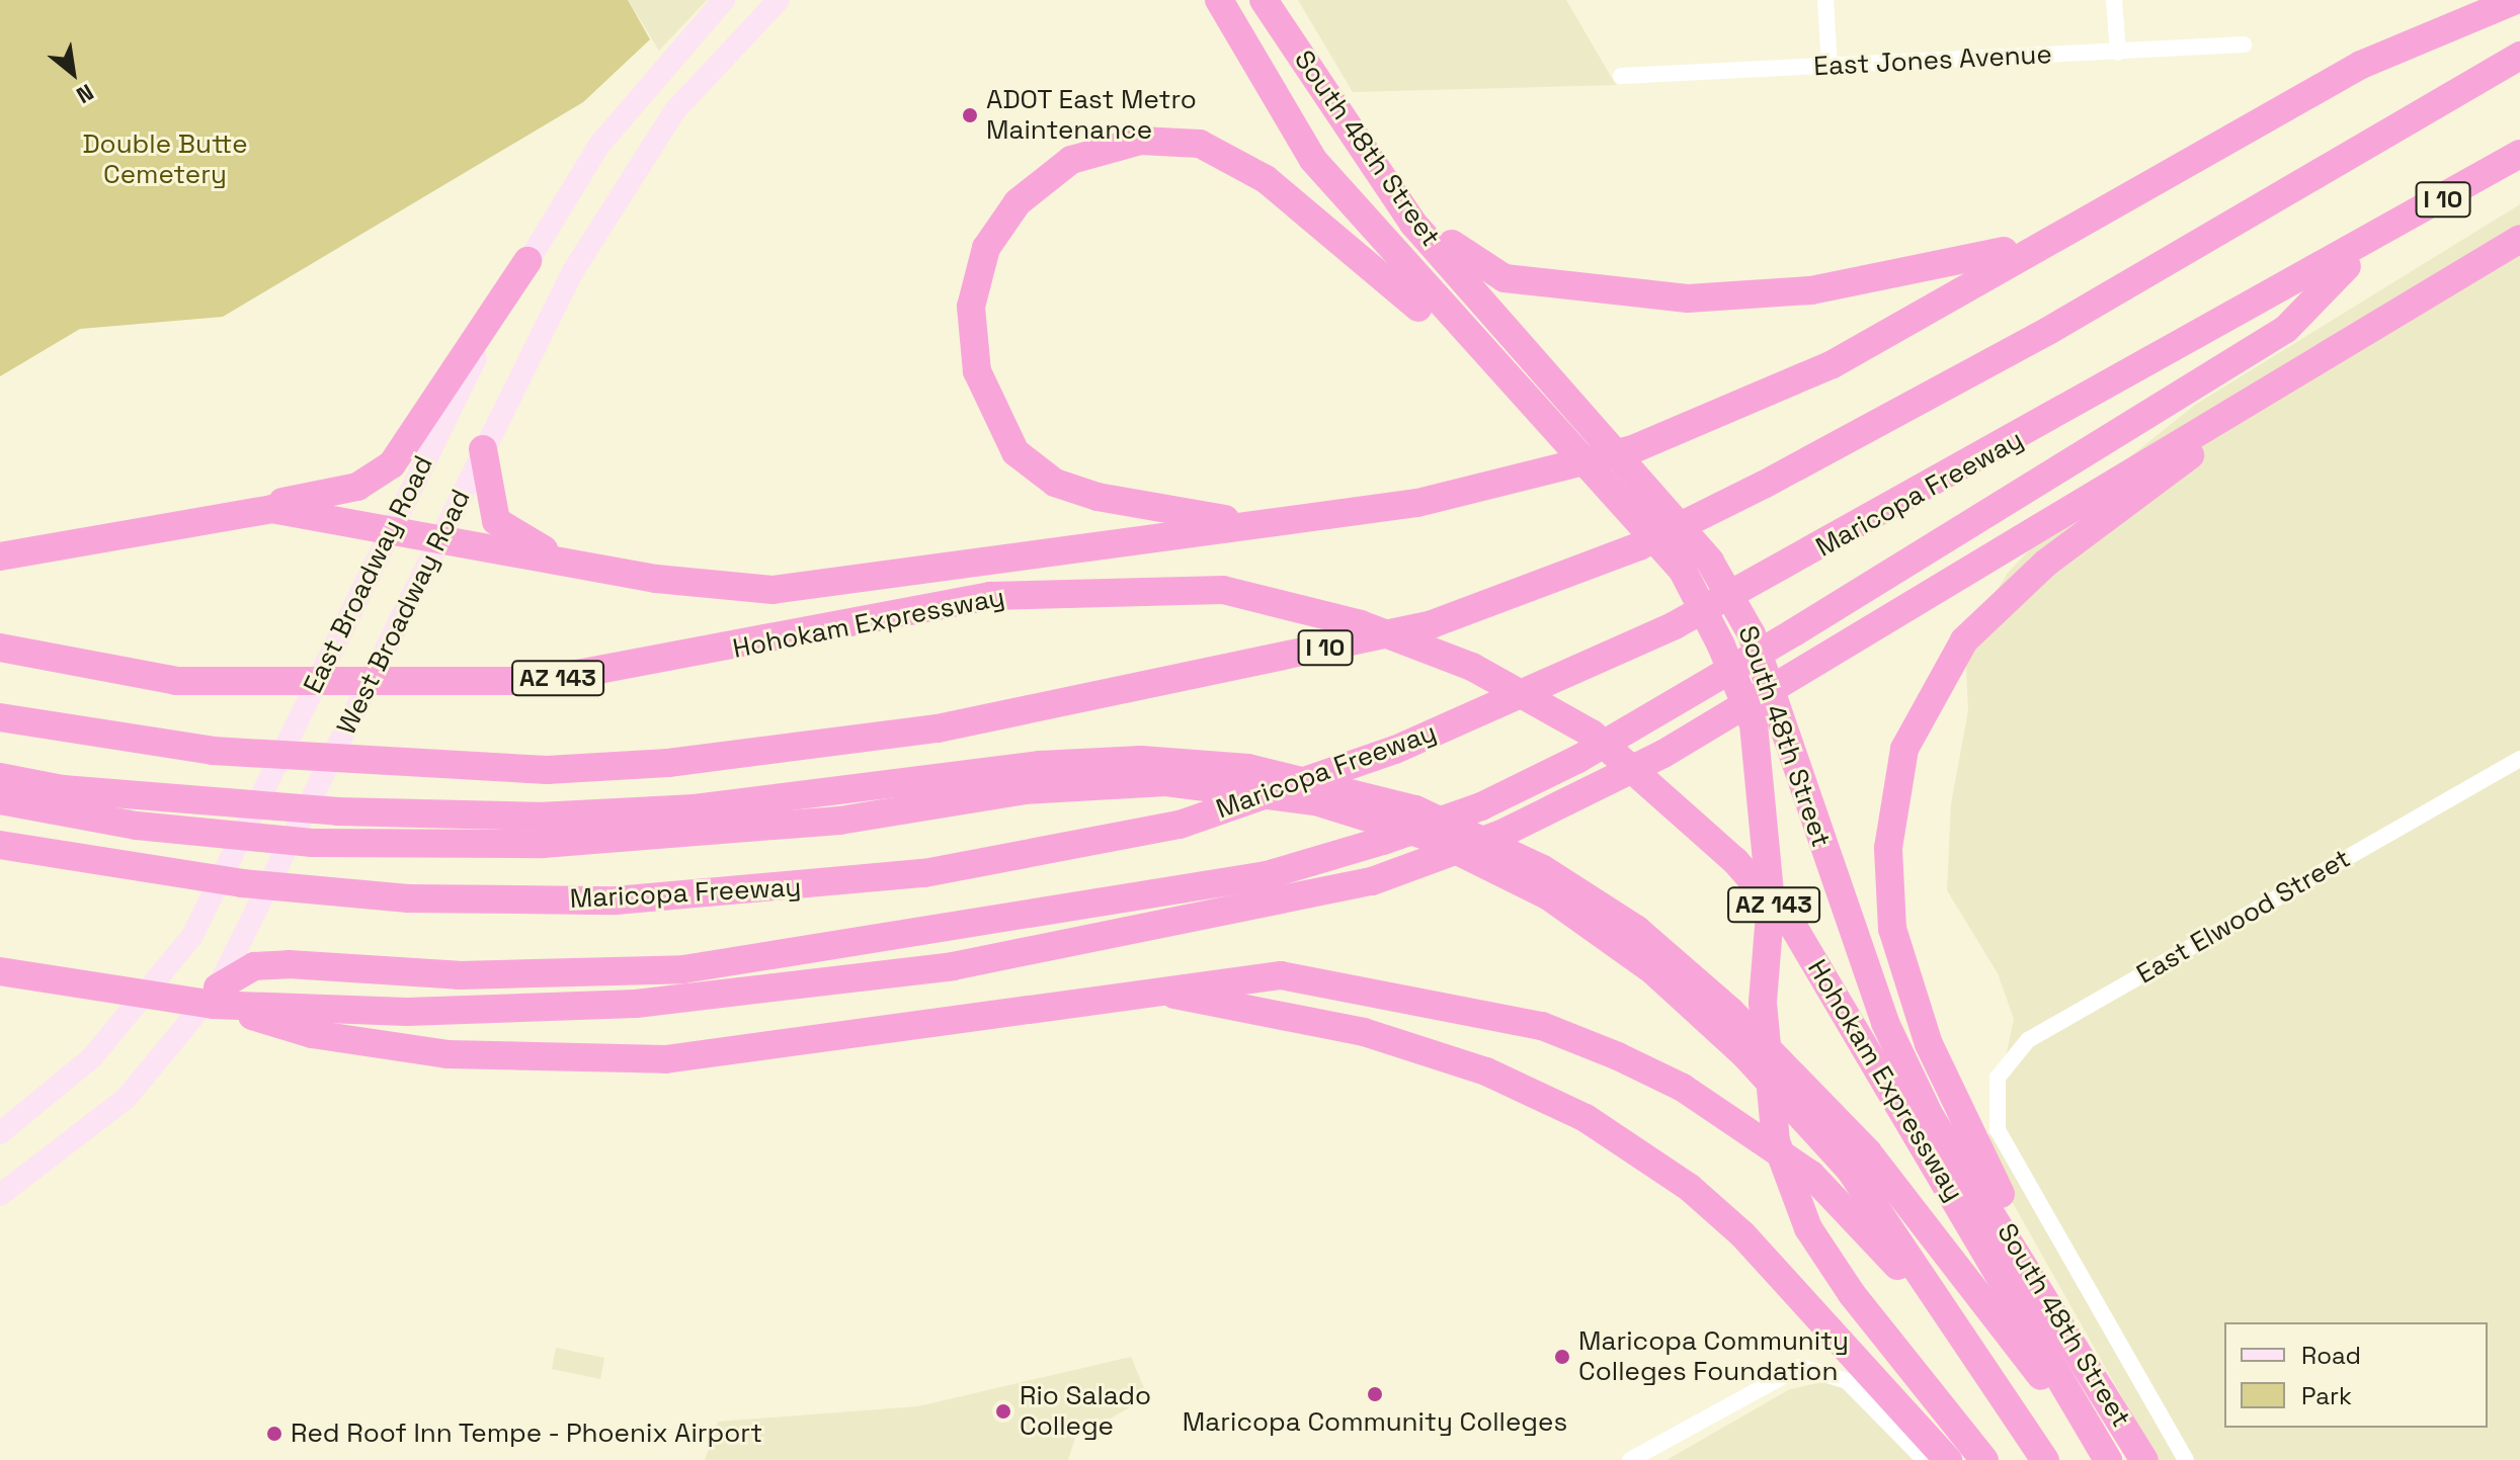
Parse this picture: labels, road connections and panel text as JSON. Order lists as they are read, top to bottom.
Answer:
{
  "streets": {
    "highway": [
      "South 48th Street",
      "I 10",
      "Maricopa Freeway",
      "Hohokam Expressway",
      "AZ 143"
    ],
    "main road": ["East Broadway Road", "West Broadway Road"],
    "street": ["East Jones Avenue", "East Elwood Street"]
  },
  "crossings": [
    ["South 48th Street", "East Elwood Street"]
  ],
  "parks": ["Double Butte Cemetery"],
  "places": [
    "ADOT East Metro Maintenance",
    "Maricopa Community Colleges Foundation",
    "Maricopa Community Colleges",
    "Rio Salado College",
    "Red Roof Inn Tempe - Phoenix Airport"
  ],
  "legend": ["Road", "Park"],
  "north": "bottom right"
}
